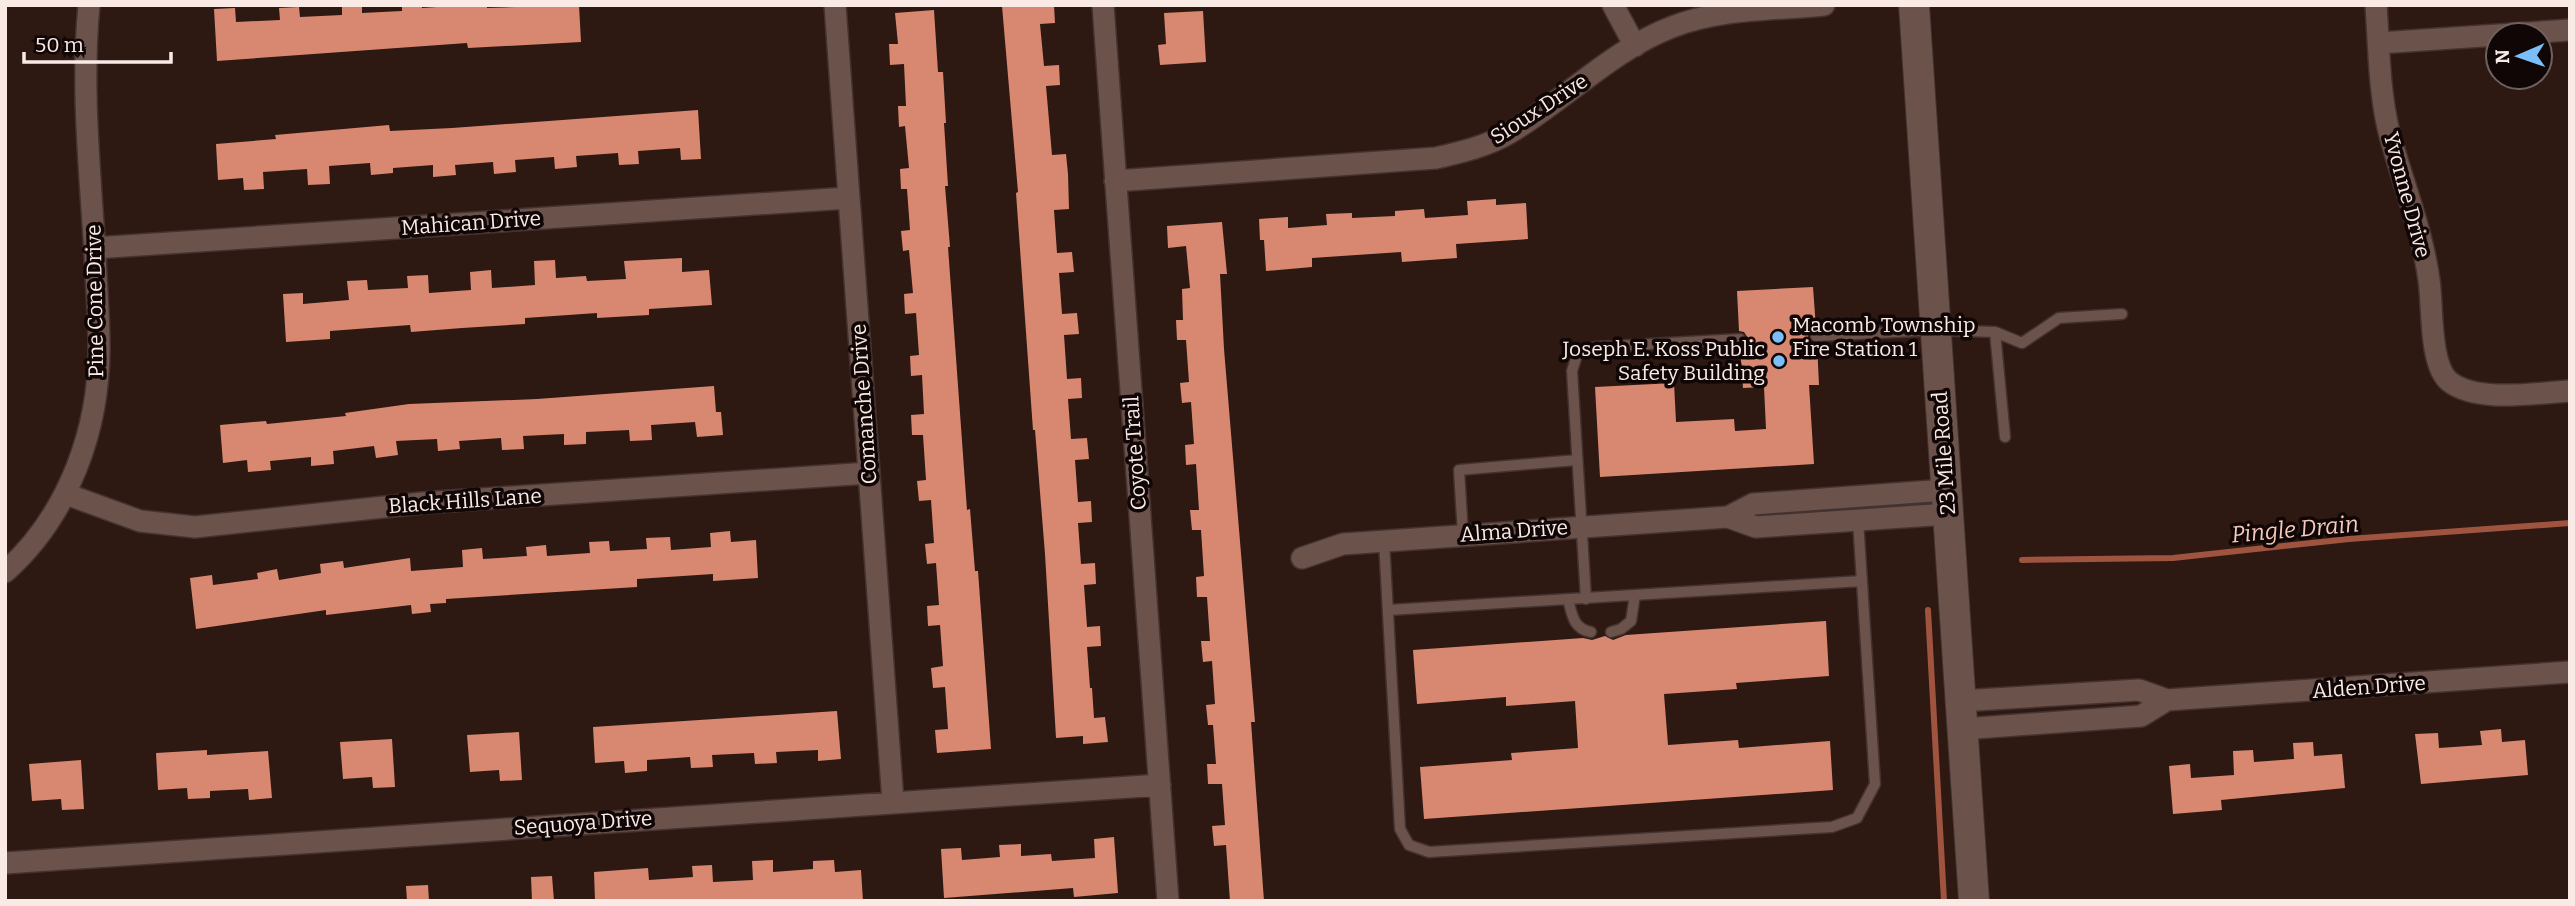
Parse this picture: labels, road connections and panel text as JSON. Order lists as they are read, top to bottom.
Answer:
{
  "streets": {
    "main road": ["23 Mile Road"],
    "street": [
      "Sioux Drive",
      "Yvonne Drive",
      "Mahican Drive",
      "Pine Cone Drive",
      "Comanche Drive",
      "Coyote Trail",
      "Black Hills Lane",
      "Alma Drive",
      "Alden Drive",
      "Sequoya Drive"
    ]
  },
  "crossings": [
    ["Sioux Drive", "Coyote Trail"],
    ["Mahican Drive", "Pine Cone Drive"],
    ["Mahican Drive", "Comanche Drive"],
    ["Pine Cone Drive", "Black Hills Lane"],
    ["Comanche Drive", "Black Hills Lane"],
    ["Comanche Drive", "Sequoya Drive"],
    ["Coyote Trail", "Sequoya Drive"],
    ["23 Mile Road", "Alma Drive"],
    ["23 Mile Road", "Alden Drive"]
  ],
  "water": ["Pingle Drain"],
  "places": ["Macomb Township Fire Station 1", "Joseph E. Koss Public Safety Building"],
  "scale_bar": "50 m",
  "north": "left"
}
